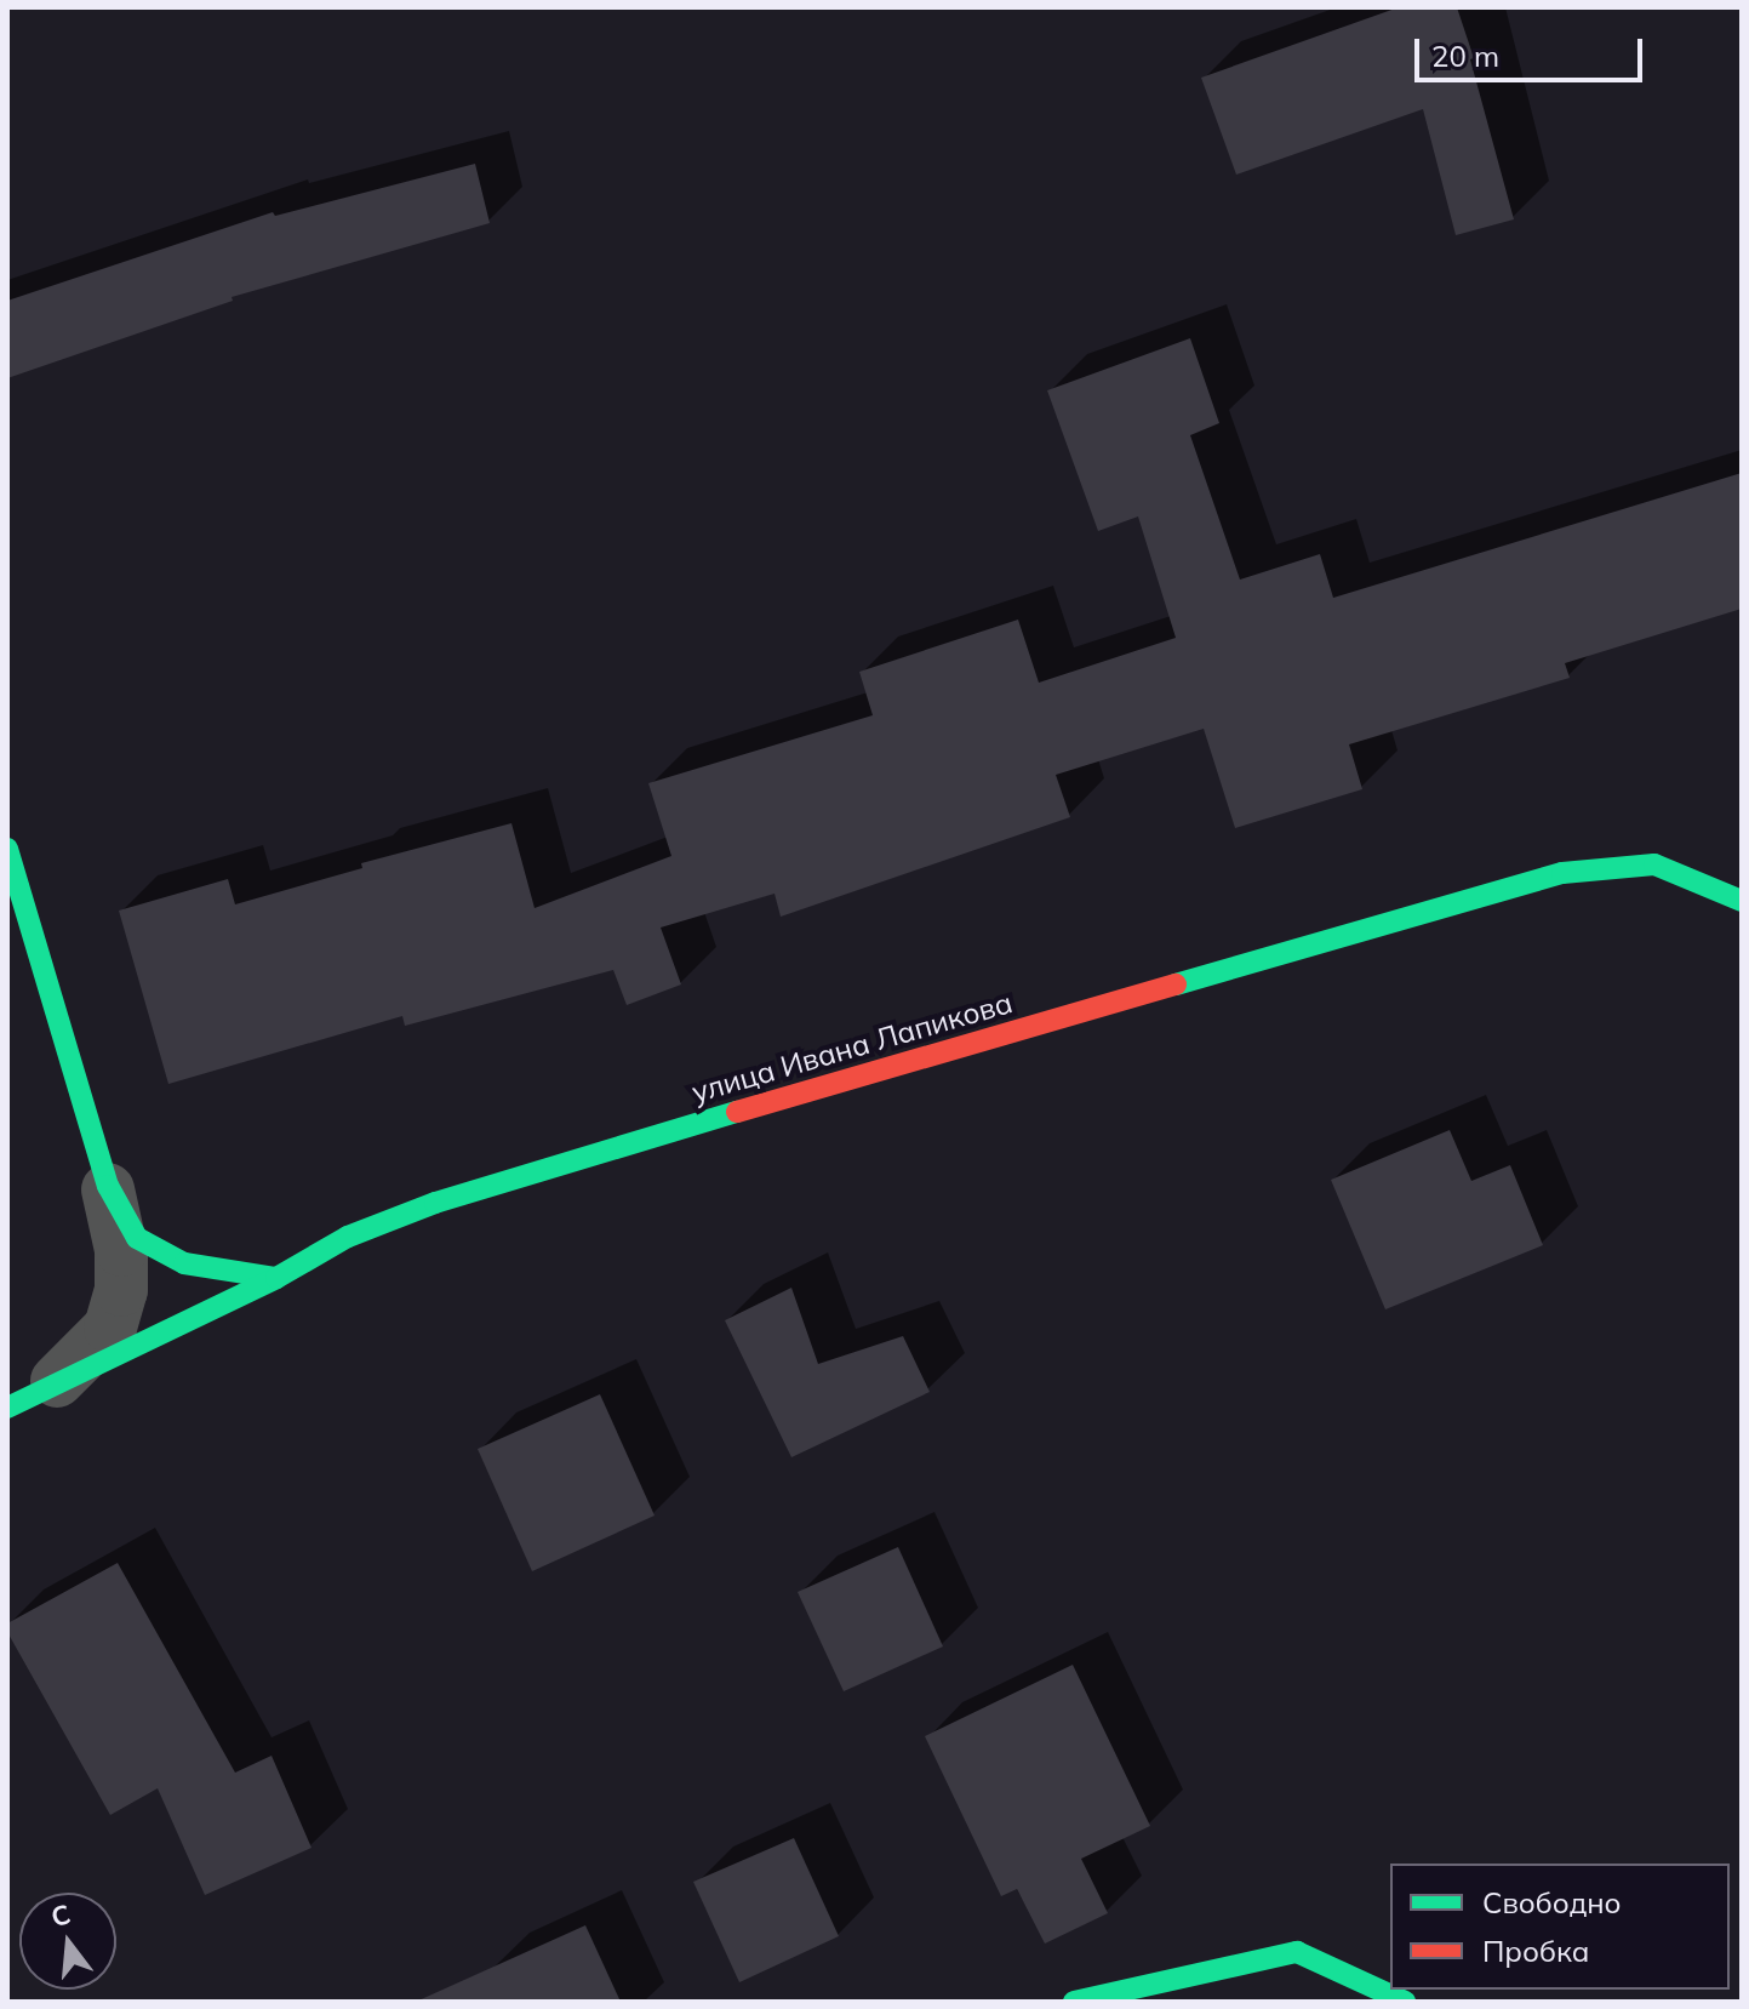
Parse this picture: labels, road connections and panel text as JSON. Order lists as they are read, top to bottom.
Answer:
{
  "streets": {
    "street": ["улица Ивана Лапикова"]
  },
  "legend": ["Свободно", "Пробка"],
  "scale_bar": "20 m",
  "north": "top"
}
